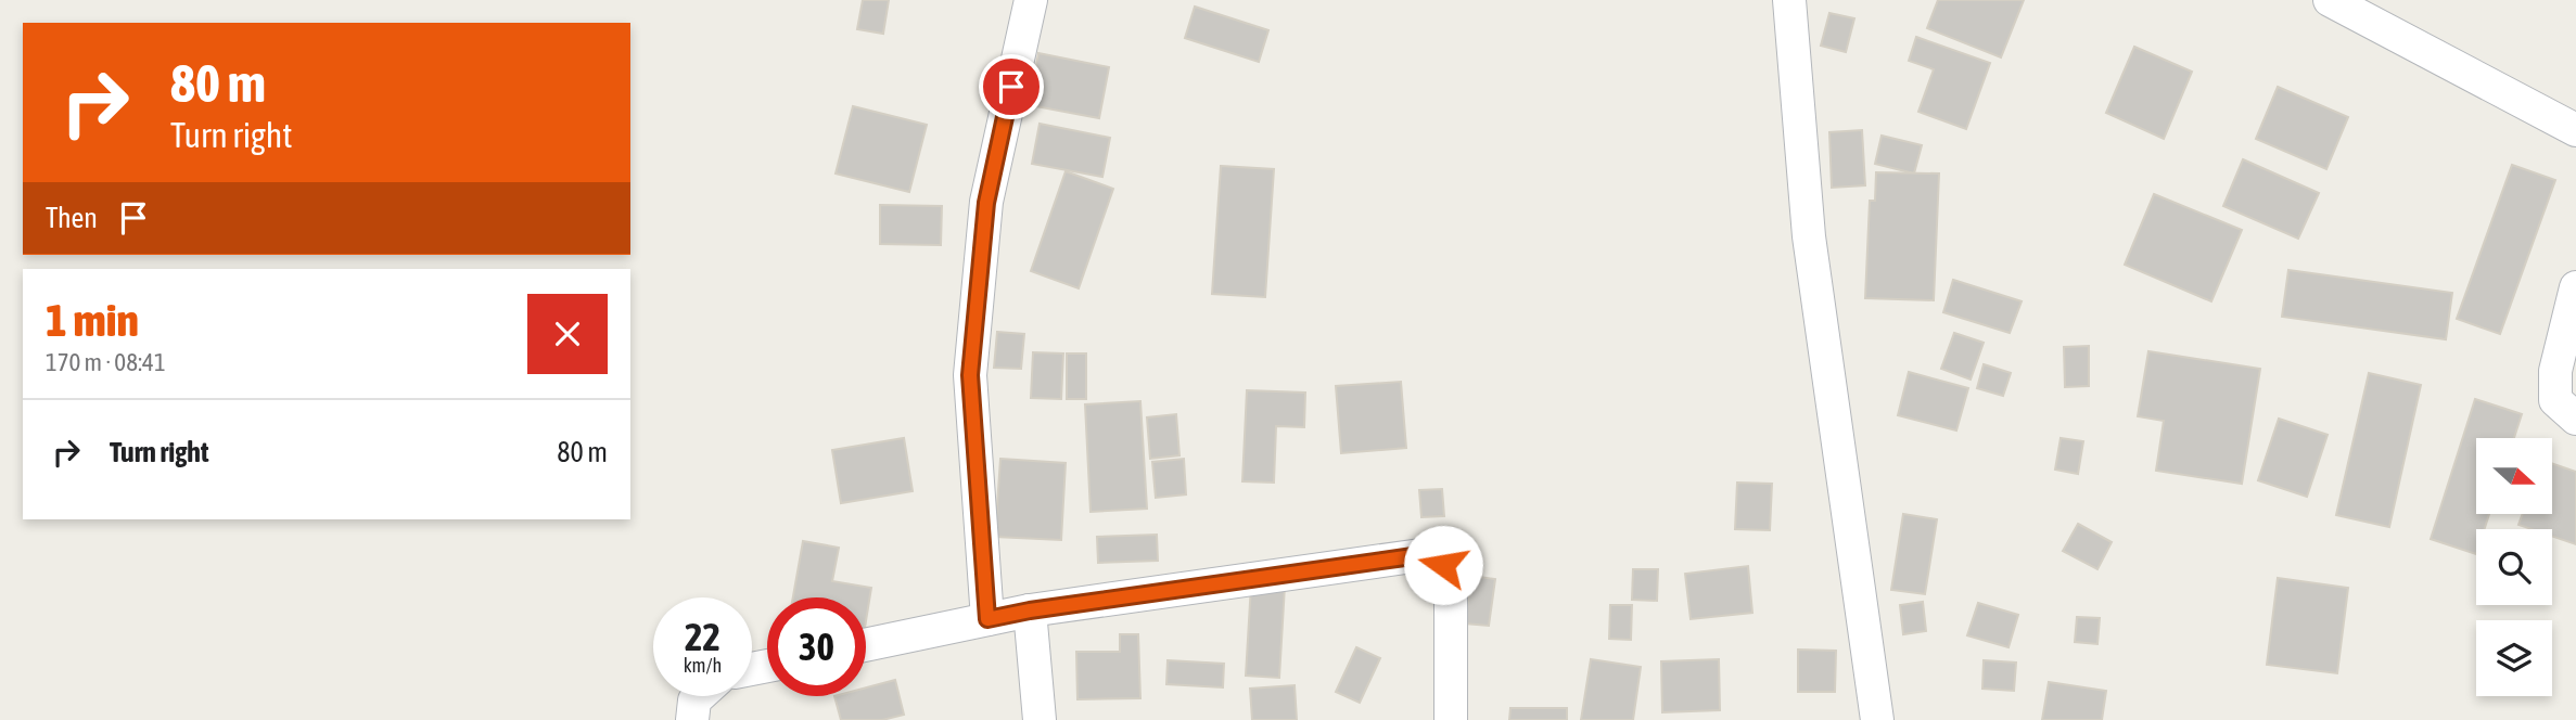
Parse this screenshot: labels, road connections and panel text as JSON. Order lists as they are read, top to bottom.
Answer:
{
  "north": "right",
  "page": {
    "turn": ["80 m", "Turn right"],
    "then": "Then",
    "heading": ["1 min", "170 m · 08:41"],
    "list": [
      {
        "name": "Turn right",
        "value": "80 m"
      }
    ],
    "speed": "22 km/h",
    "limit": "30"
  }
}
